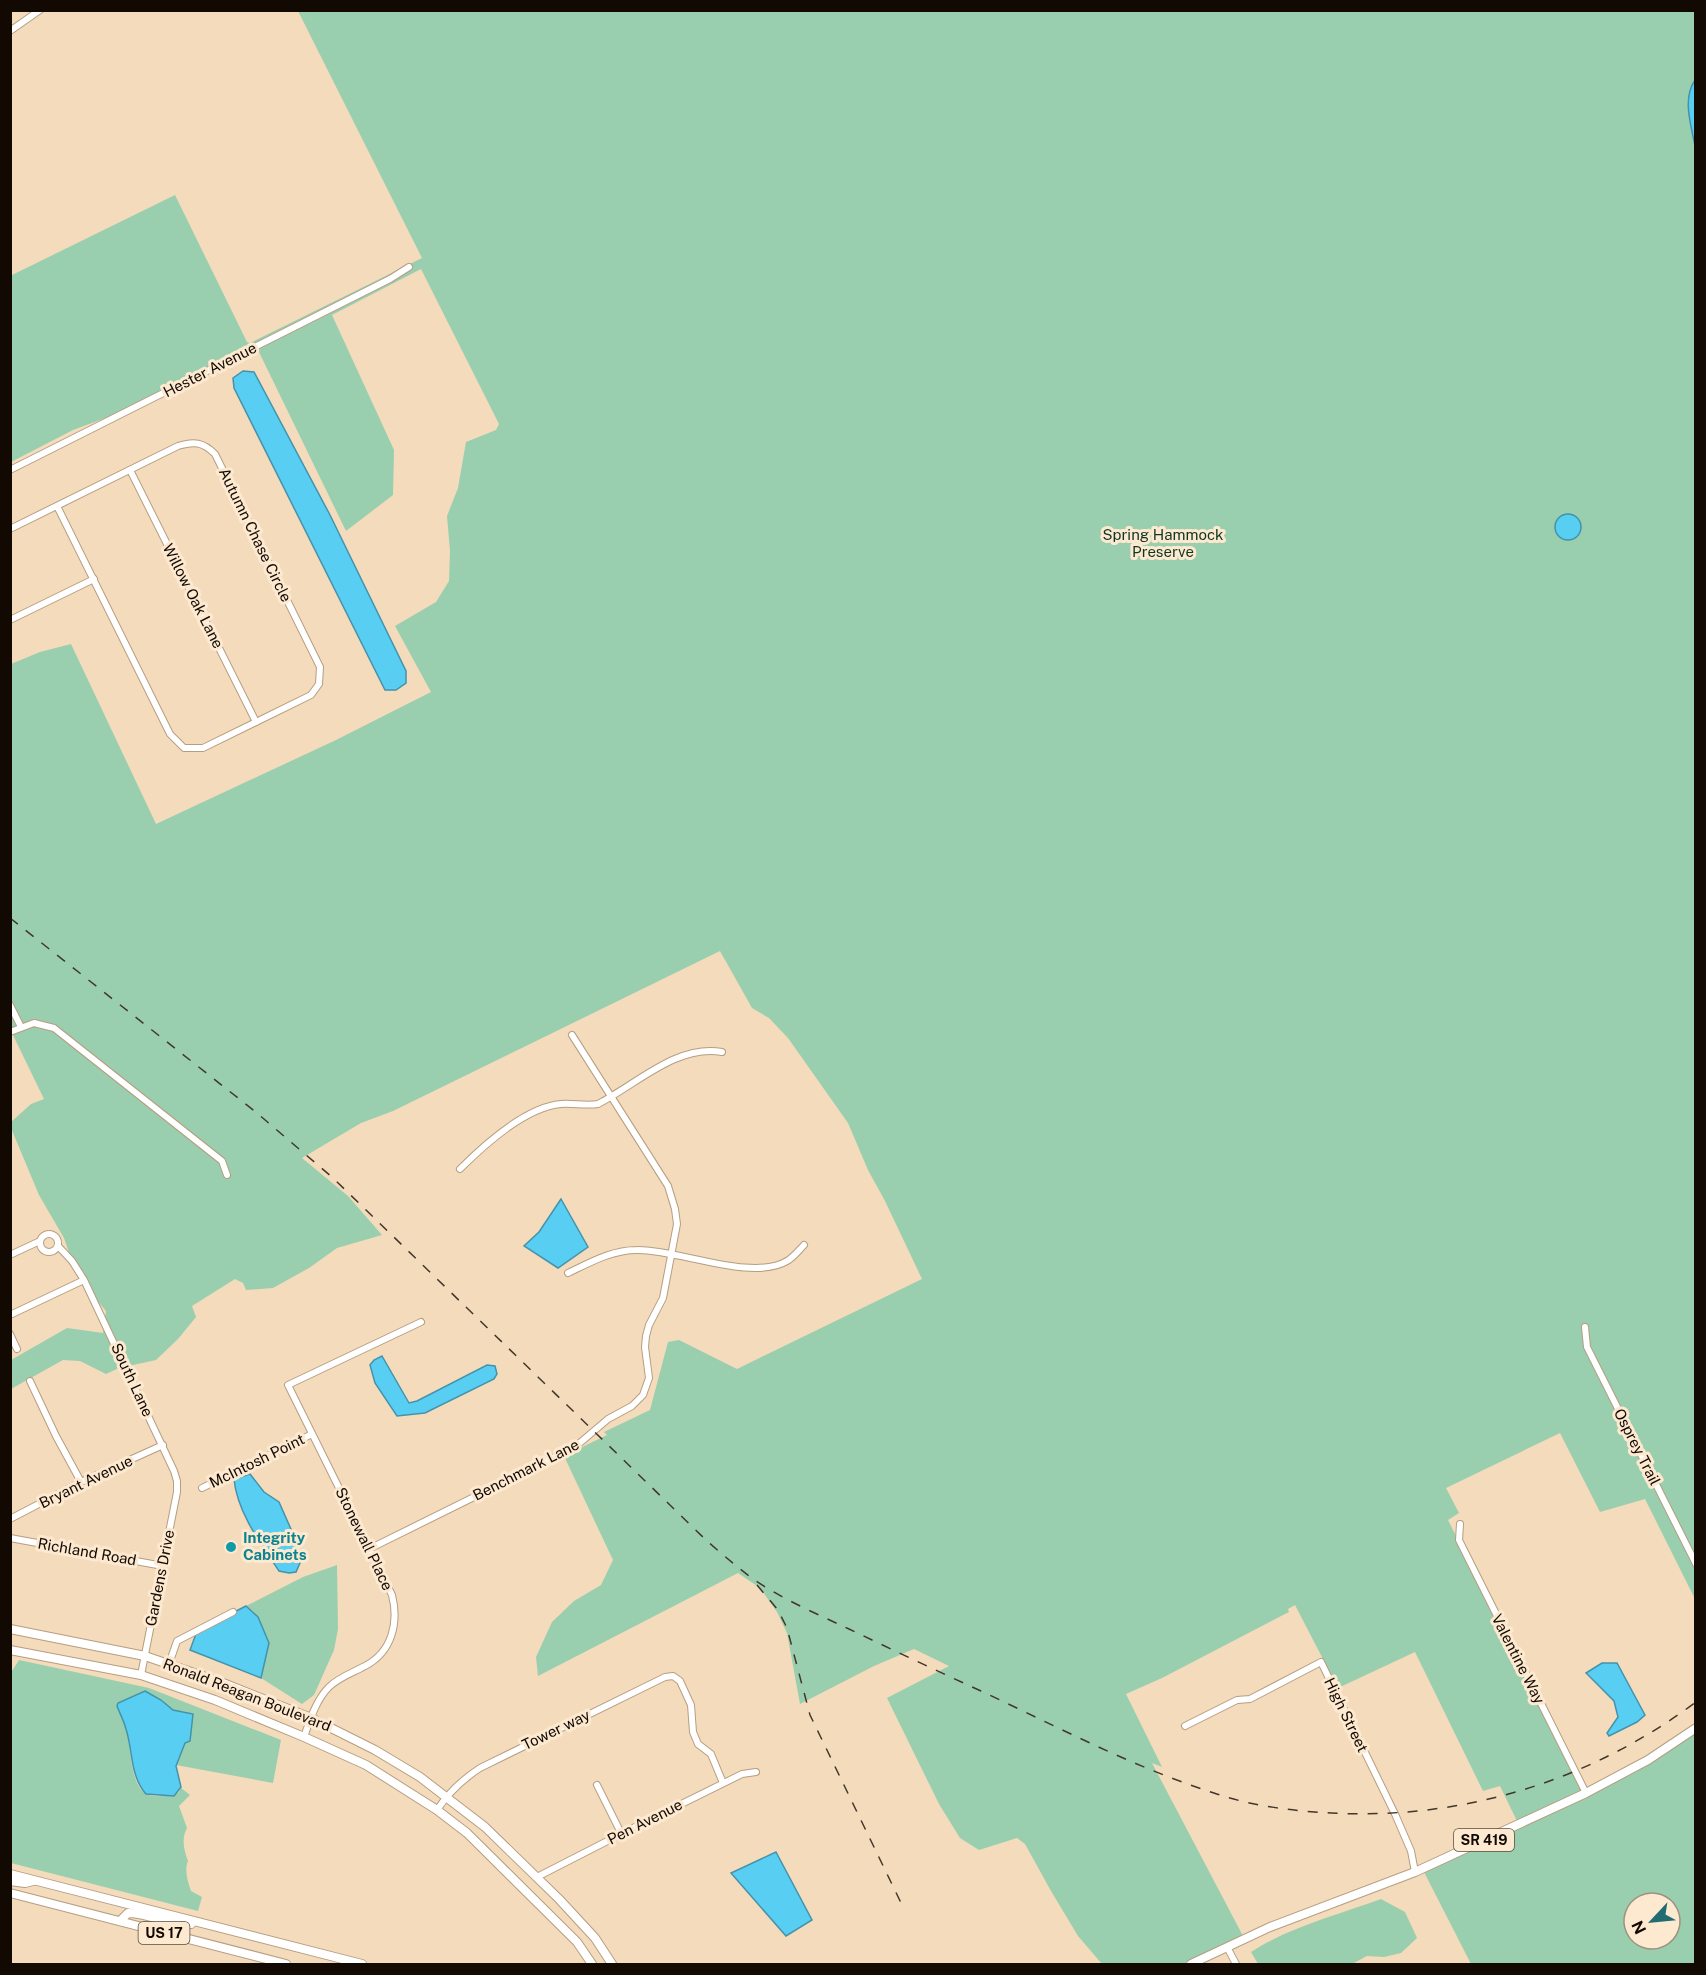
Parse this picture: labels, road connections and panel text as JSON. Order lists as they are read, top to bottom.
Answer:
{
  "streets": {
    "main road": ["Ronald Reagan Boulevard", "SR 419", "US 17"],
    "street": [
      "Hester Avenue",
      "Autumn Chase Circle",
      "Willow Oak Lane",
      "South Lane",
      "Osprey Trail",
      "McIntosh Point",
      "Benchmark Lane",
      "Bryant Avenue",
      "Stonewall Place",
      "Richland Road",
      "Gardens Drive",
      "Valentine Way",
      "High Street",
      "Tower way",
      "Pen Avenue"
    ]
  },
  "crossings": [
    ["Autumn Chase Circle", "Willow Oak Lane"],
    ["South Lane", "Bryant Avenue"],
    ["South Lane", "Gardens Drive"],
    ["McIntosh Point", "Stonewall Place"],
    ["Benchmark Lane", "Stonewall Place"],
    ["Stonewall Place", "Ronald Reagan Boulevard"],
    ["Richland Road", "Gardens Drive"],
    ["Gardens Drive", "Ronald Reagan Boulevard"],
    ["Valentine Way", "SR 419"],
    ["Ronald Reagan Boulevard", "Tower way"],
    ["Ronald Reagan Boulevard", "Pen Avenue"],
    ["High Street", "SR 419"],
    ["Tower way", "Pen Avenue"]
  ],
  "parks": ["Spring Hammock Preserve"],
  "places": ["Integrity Cabinets"],
  "north": "bottom left"
}
